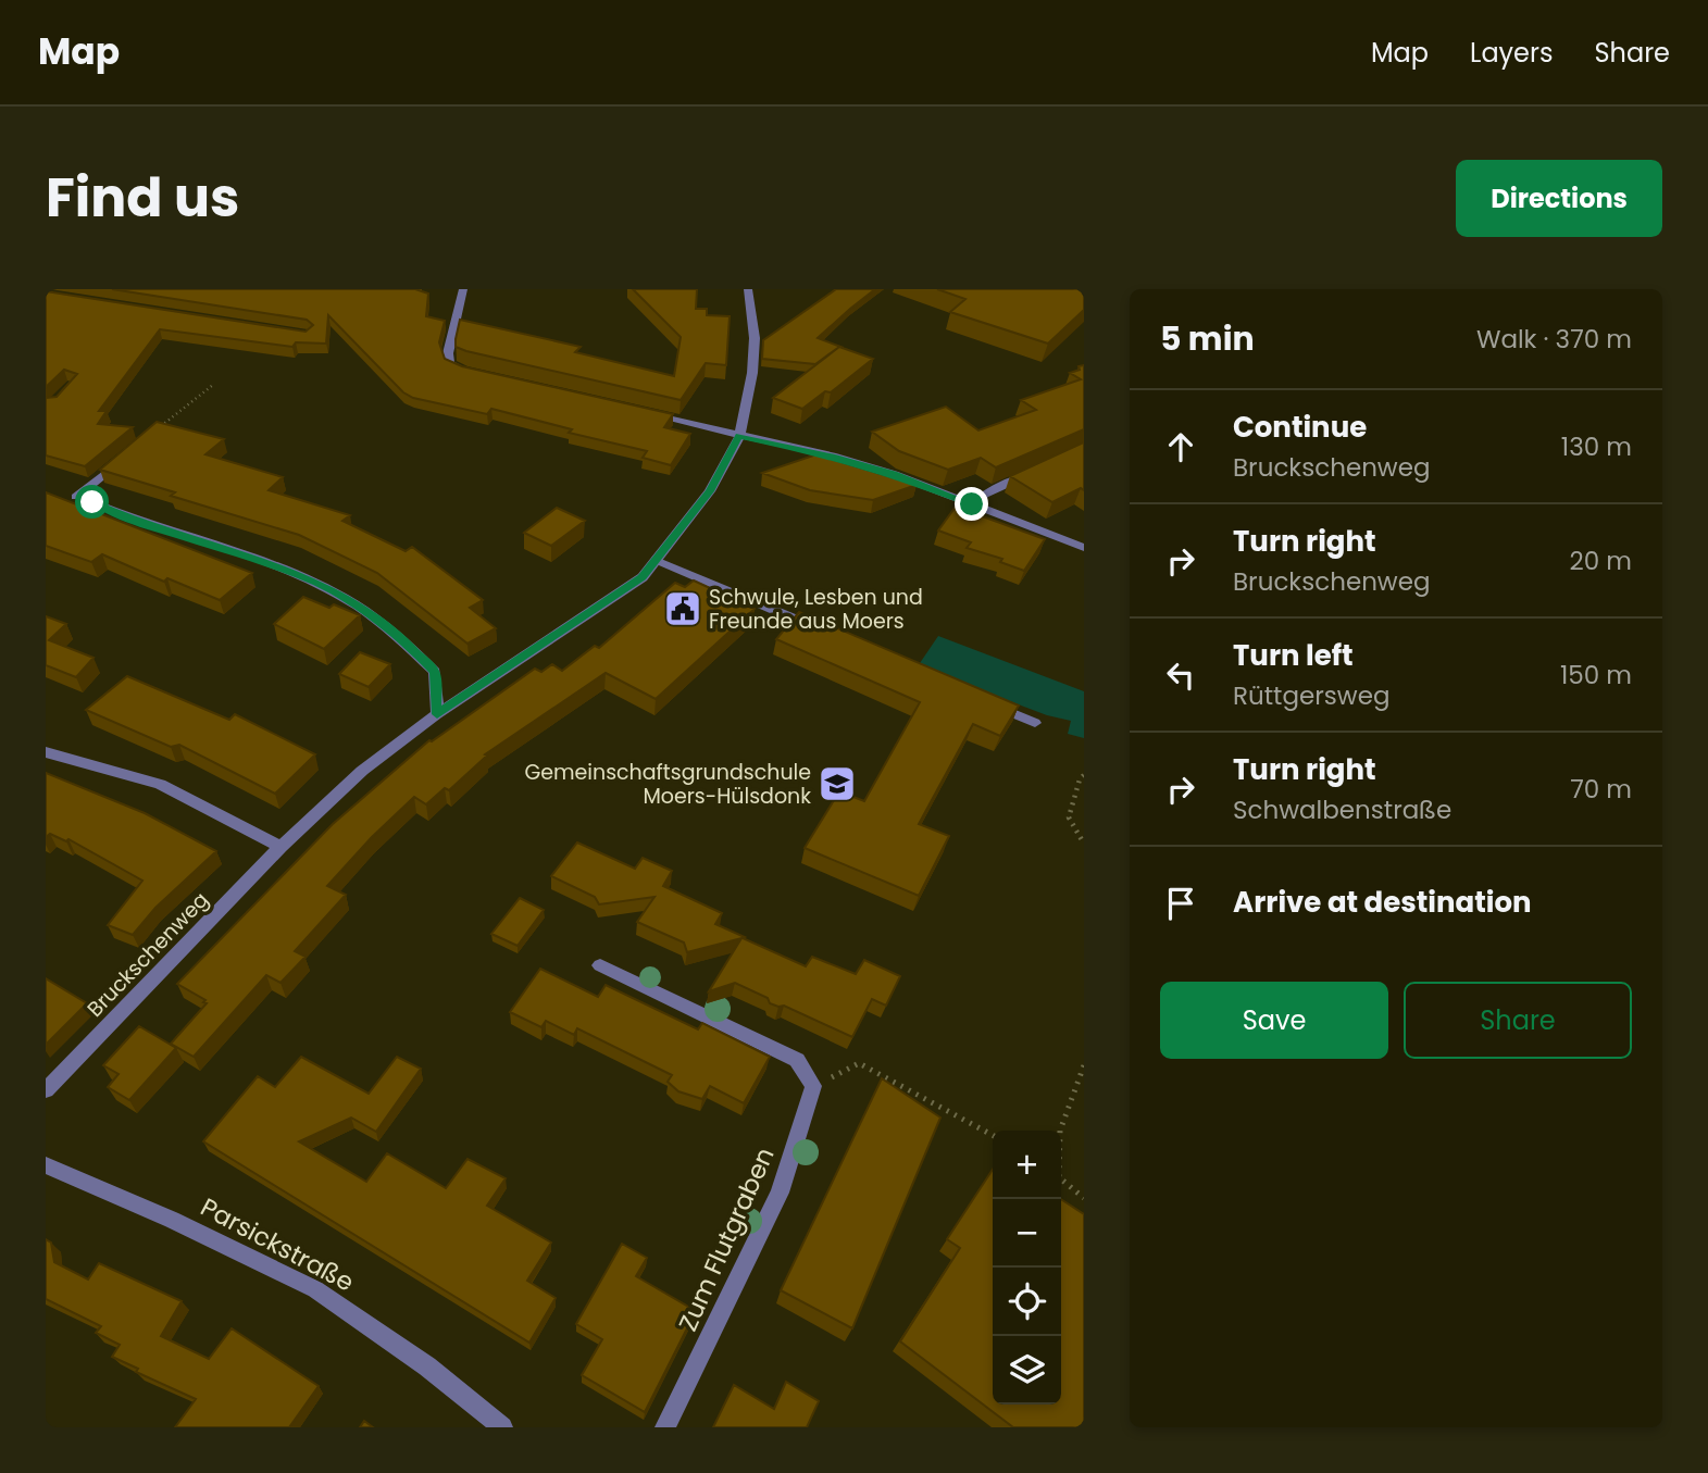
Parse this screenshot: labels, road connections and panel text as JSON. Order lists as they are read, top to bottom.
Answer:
{
  "streets": {
    "street": ["Bruckschenweg", "Zum Flutgraben", "Parsickstraße"]
  },
  "places": {
    "public building": ["Schwule, Lesben und Freunde aus Moers"],
    "school or university": ["Gemeinschaftsgrundschule Moers-Hülsdonk"]
  },
  "page": {
    "header": "Map",
    "nav": ["Map", "Layers", "Share"],
    "title": "Find us",
    "buttons": [
      "Directions",
      ["Save", "Share"]
    ],
    "heading": ["5 min", "Walk · 370 m"],
    "list": [
      ["Continue", "Bruckschenweg", "130 m"],
      ["Turn right", "Bruckschenweg", "20 m"],
      ["Turn left", "Rüttgersweg", "150 m"],
      ["Turn right", "Schwalbenstraße", "70 m"],
      "Arrive at destination"
    ],
    "map_buttons": ["+", "−"]
  }
}
